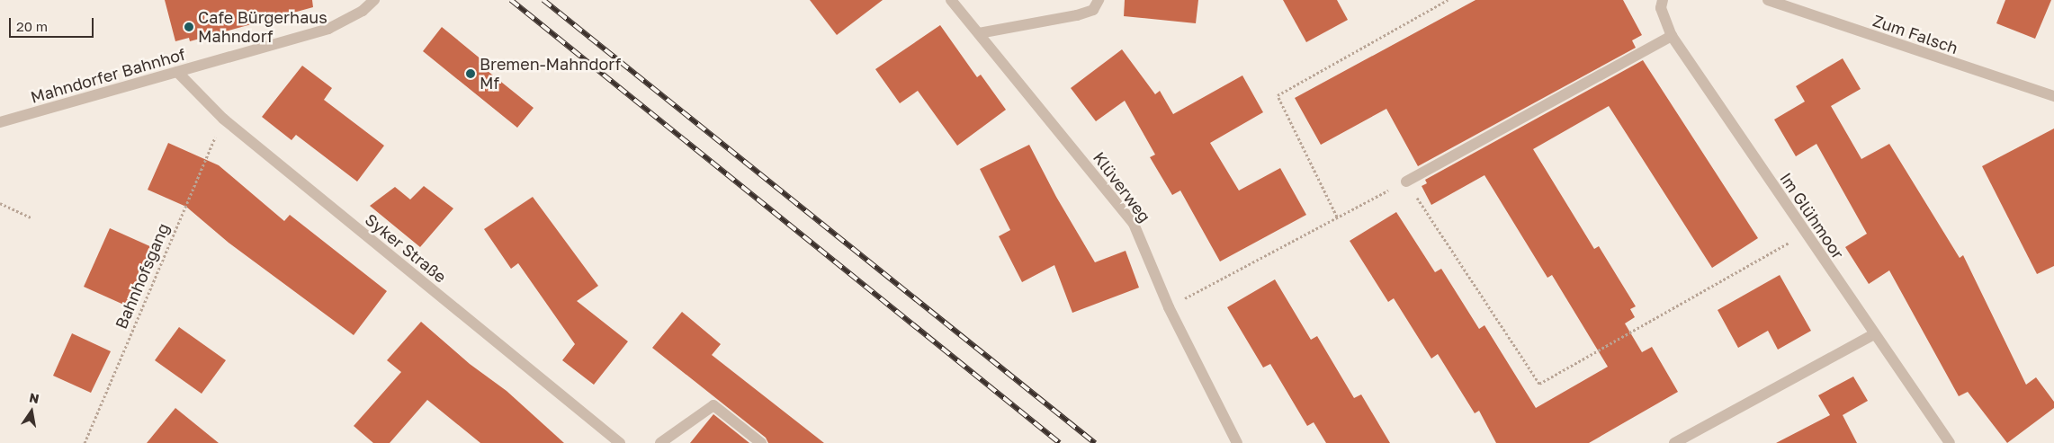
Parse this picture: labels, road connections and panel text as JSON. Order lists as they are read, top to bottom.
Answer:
{
  "streets": {
    "street": [
      "Zum Falsch",
      "Mahndorfer Bahnhof",
      "Klüverweg",
      "Im Glühmoor",
      "Syker Straße"
    ],
    "path": ["Bahnhofsgang"]
  },
  "crossings": [
    ["Mahndorfer Bahnhof", "Syker Straße"],
    ["Syker Straße", "Bahnhofsgang"]
  ],
  "places": ["Cafe Bürgerhaus Mahndorf", "Bremen-Mahndorf Mf"],
  "scale_bar": "20 m",
  "north": "top"
}
